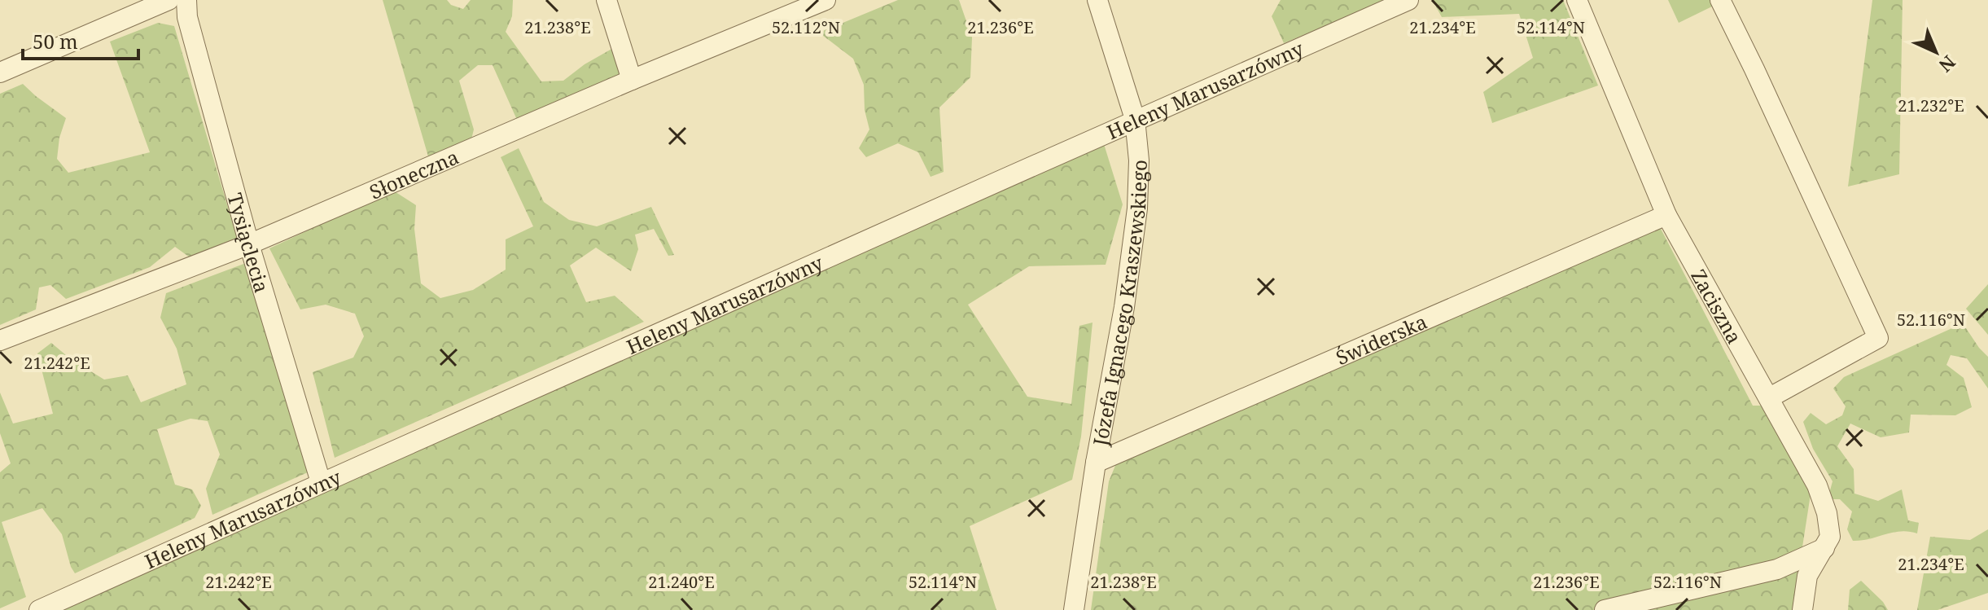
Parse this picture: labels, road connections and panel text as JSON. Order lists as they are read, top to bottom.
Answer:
{
  "streets": {
    "street": [
      "Heleny Marusarzówny",
      "Słoneczna",
      "Tysiąclecia",
      "Józefa Ignacego Kraszewskiego",
      "Zaciszna",
      "Świderska"
    ]
  },
  "crossings": [
    ["Heleny Marusarzówny", "Tysiąclecia"],
    ["Heleny Marusarzówny", "Józefa Ignacego Kraszewskiego"],
    ["Słoneczna", "Tysiąclecia"],
    ["Józefa Ignacego Kraszewskiego", "Świderska"],
    ["Zaciszna", "Świderska"]
  ],
  "scale_bar": "50 m",
  "north": "bottom right",
  "coordinates": [
    "52.112°N",
    "52.114°N",
    "21.238°E",
    "21.236°E",
    "21.234°E",
    "21.232°E",
    "52.116°N",
    "21.242°E",
    "21.240°E"
  ]
}
